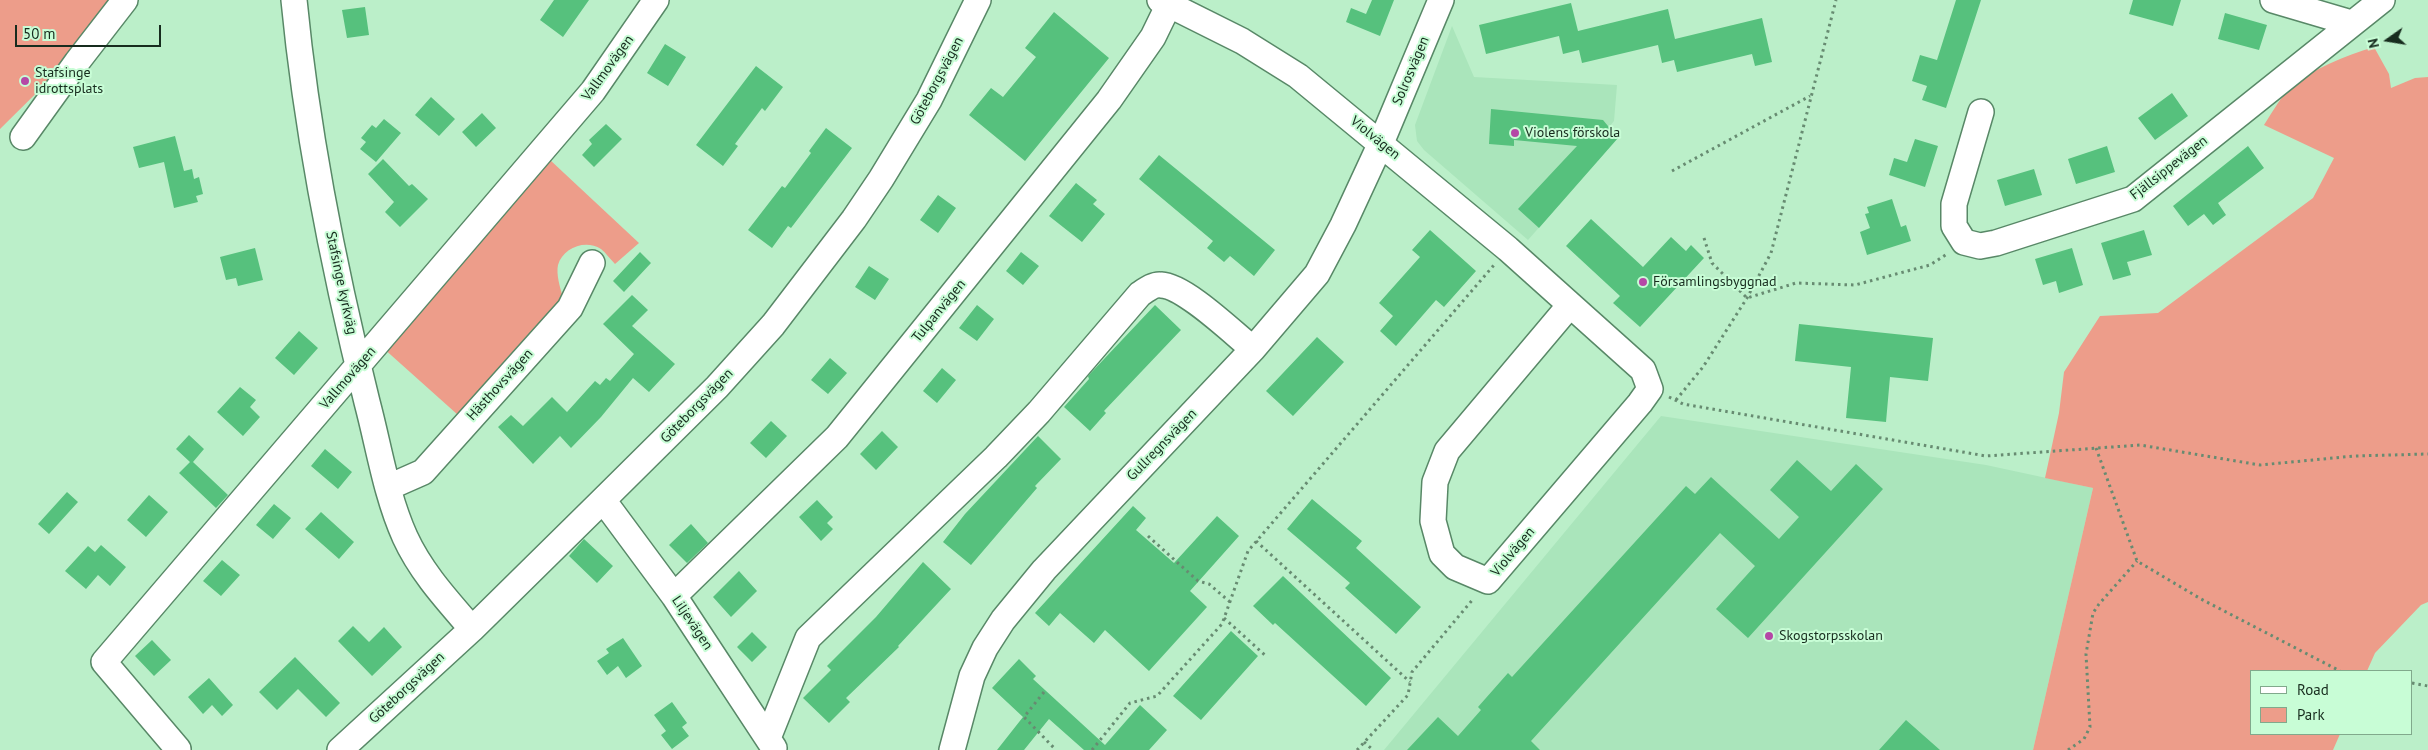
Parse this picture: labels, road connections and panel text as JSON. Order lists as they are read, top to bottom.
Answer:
{
  "streets": {
    "street": [
      "Vallmovägen",
      "Solrosvägen",
      "Göteborgsvägen",
      "Violvägen",
      "Fjällsippevägen",
      "Stafsinge kyrkväg",
      "Tulpanvägen",
      "Hästhovsvägen",
      "Gullregnsvägen",
      "Liljevägen"
    ]
  },
  "crossings": [
    ["Vallmovägen", "Stafsinge kyrkväg"],
    ["Solrosvägen", "Violvägen"],
    ["Solrosvägen", "Gullregnsvägen"],
    ["Göteborgsvägen", "Stafsinge kyrkväg"],
    ["Göteborgsvägen", "Liljevägen"],
    ["Violvägen", "Tulpanvägen"],
    ["Violvägen", "Gullregnsvägen"],
    ["Stafsinge kyrkväg", "Hästhovsvägen"],
    ["Tulpanvägen", "Liljevägen"]
  ],
  "places": [
    "Stafsinge idrottsplats",
    "Violens förskola",
    "Församlingsbyggnad",
    "Skogstorpsskolan"
  ],
  "legend": ["Road", "Park"],
  "scale_bar": "50 m",
  "north": "left"
}
